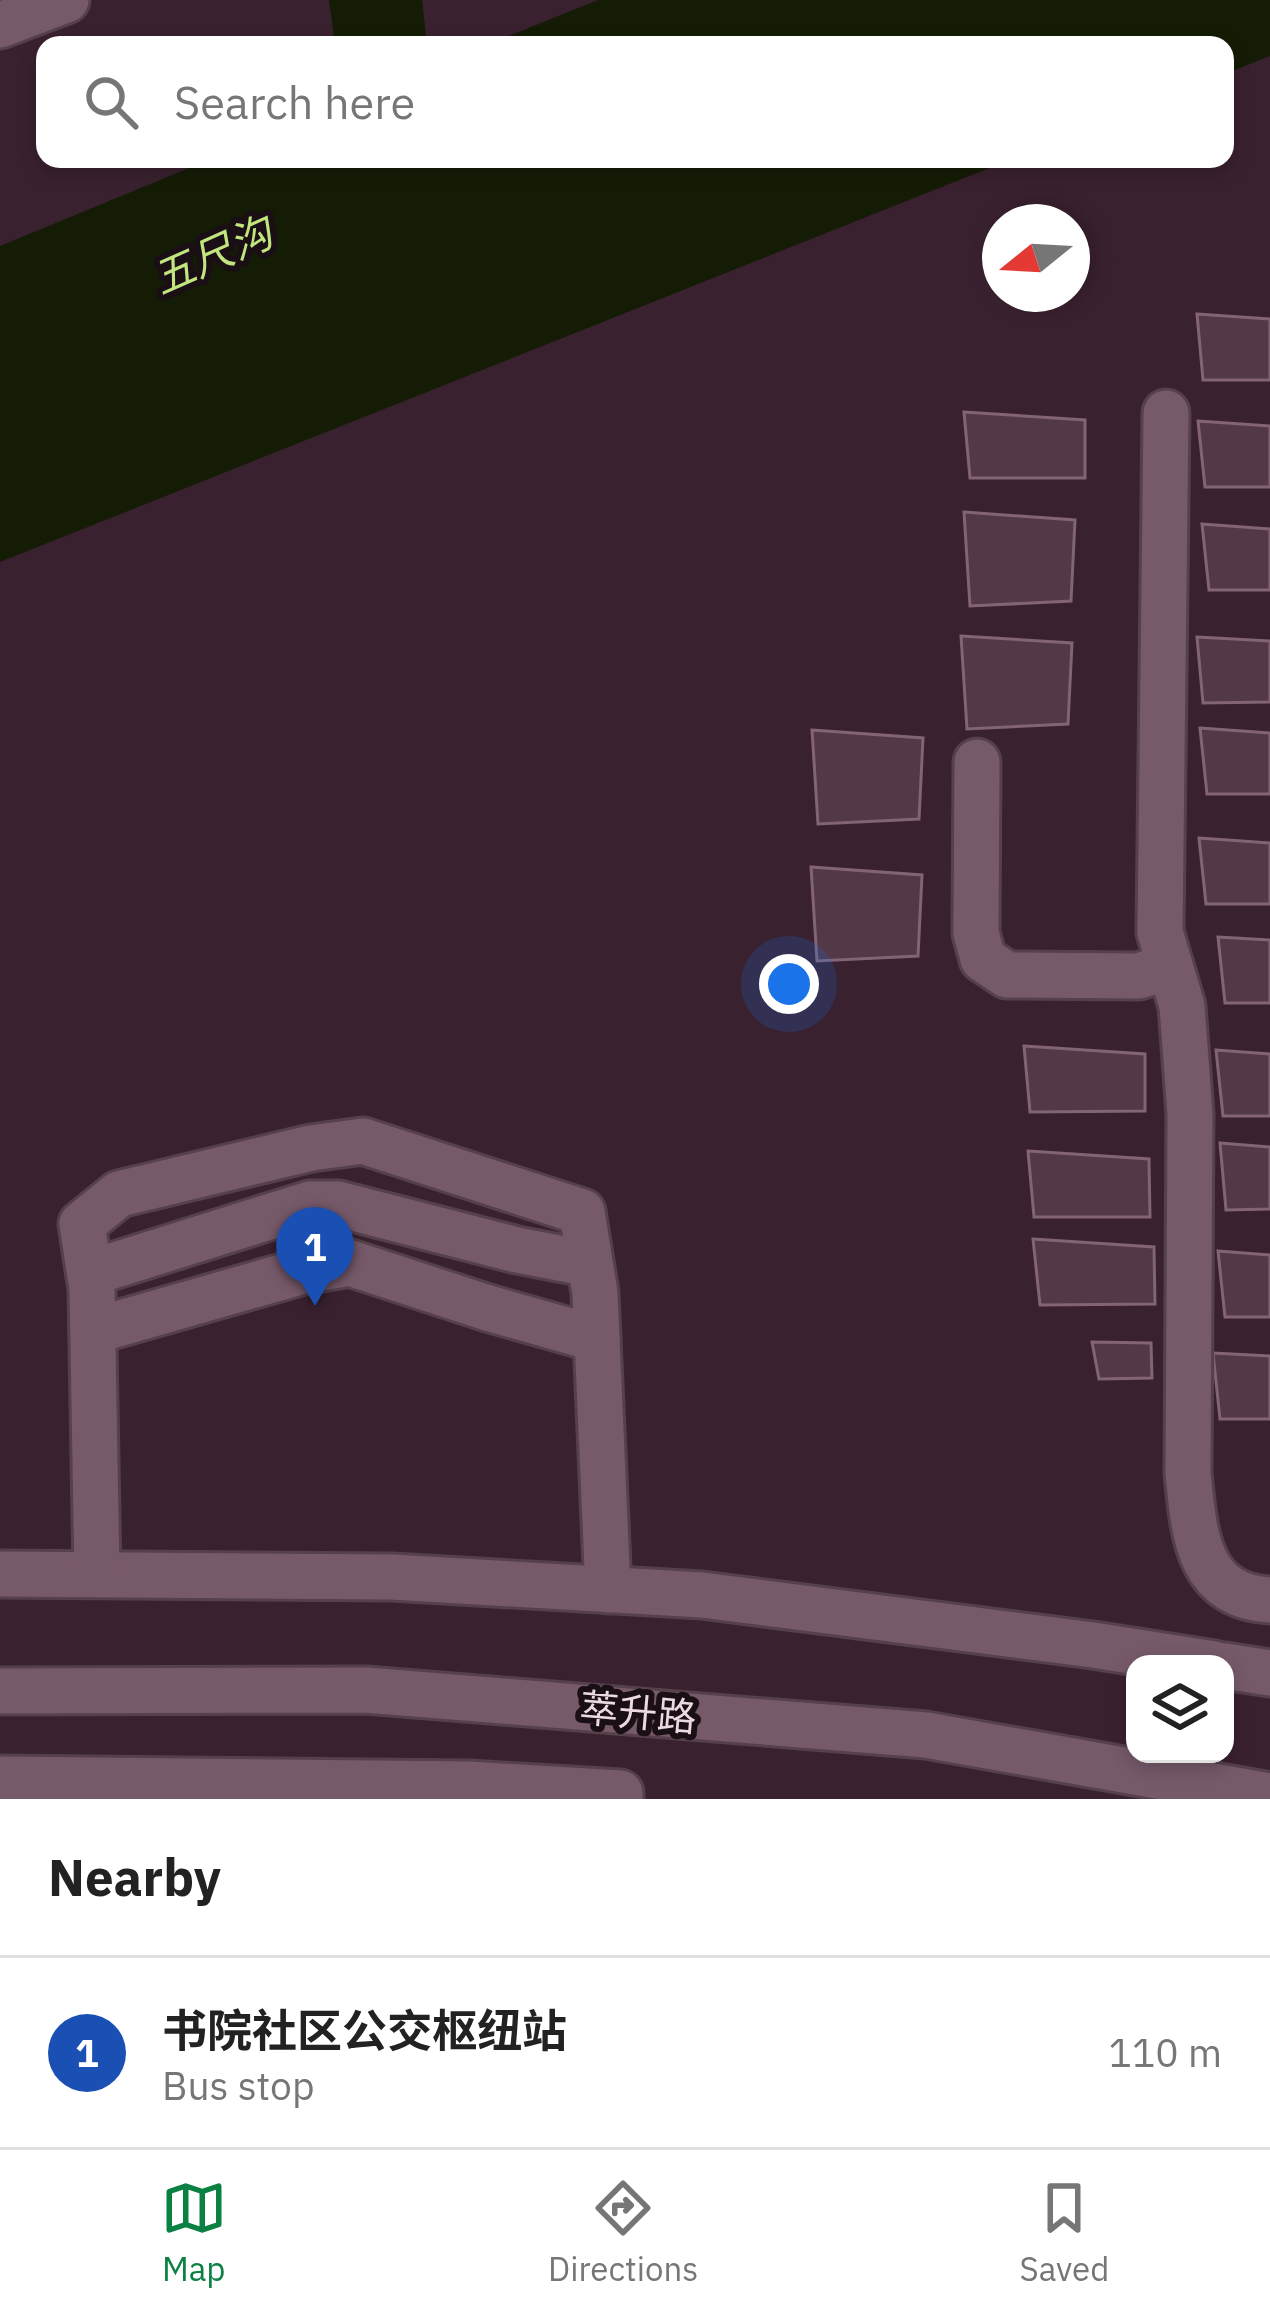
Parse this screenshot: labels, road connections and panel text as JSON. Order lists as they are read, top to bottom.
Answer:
{
  "streets": {
    "street": ["萃升路"]
  },
  "water": ["五尺沟"],
  "north": "left",
  "page": {
    "search": "Search here",
    "pins": "1",
    "heading": "Nearby",
    "list": [
      {
        "mark": "1",
        "name": "书院社区公交枢纽站",
        "note": "Bus stop",
        "value": "110 m"
      }
    ],
    "nav": ["Map", "Directions", "Saved"]
  }
}
